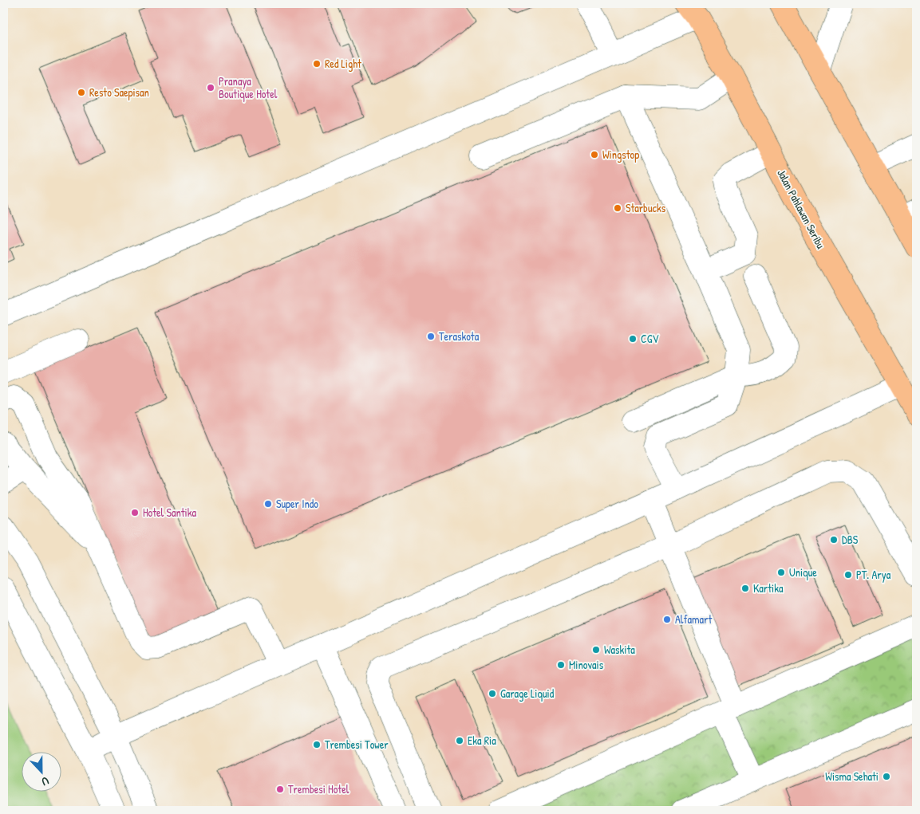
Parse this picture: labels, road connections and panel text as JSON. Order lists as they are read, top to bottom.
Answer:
{
  "streets": {
    "main road": ["Jalan Pahlawan Seribu"]
  },
  "places": [
    "Red Light",
    "Pranaya Boutique Hotel",
    "Resto Saepisan",
    "Wingstop",
    "Starbucks",
    "Teraskota",
    "CGV",
    "Super Indo",
    "Hotel Santika",
    "DBS",
    "Unique",
    "PT. Arya",
    "Kartika",
    "Alfamart",
    "Waskita",
    "Minovais",
    "Garage Liquid",
    "Eka Ria",
    "Trembesi Tower",
    "Wisma Sehati",
    "Trembesi Hotel"
  ],
  "north": "bottom"
}
